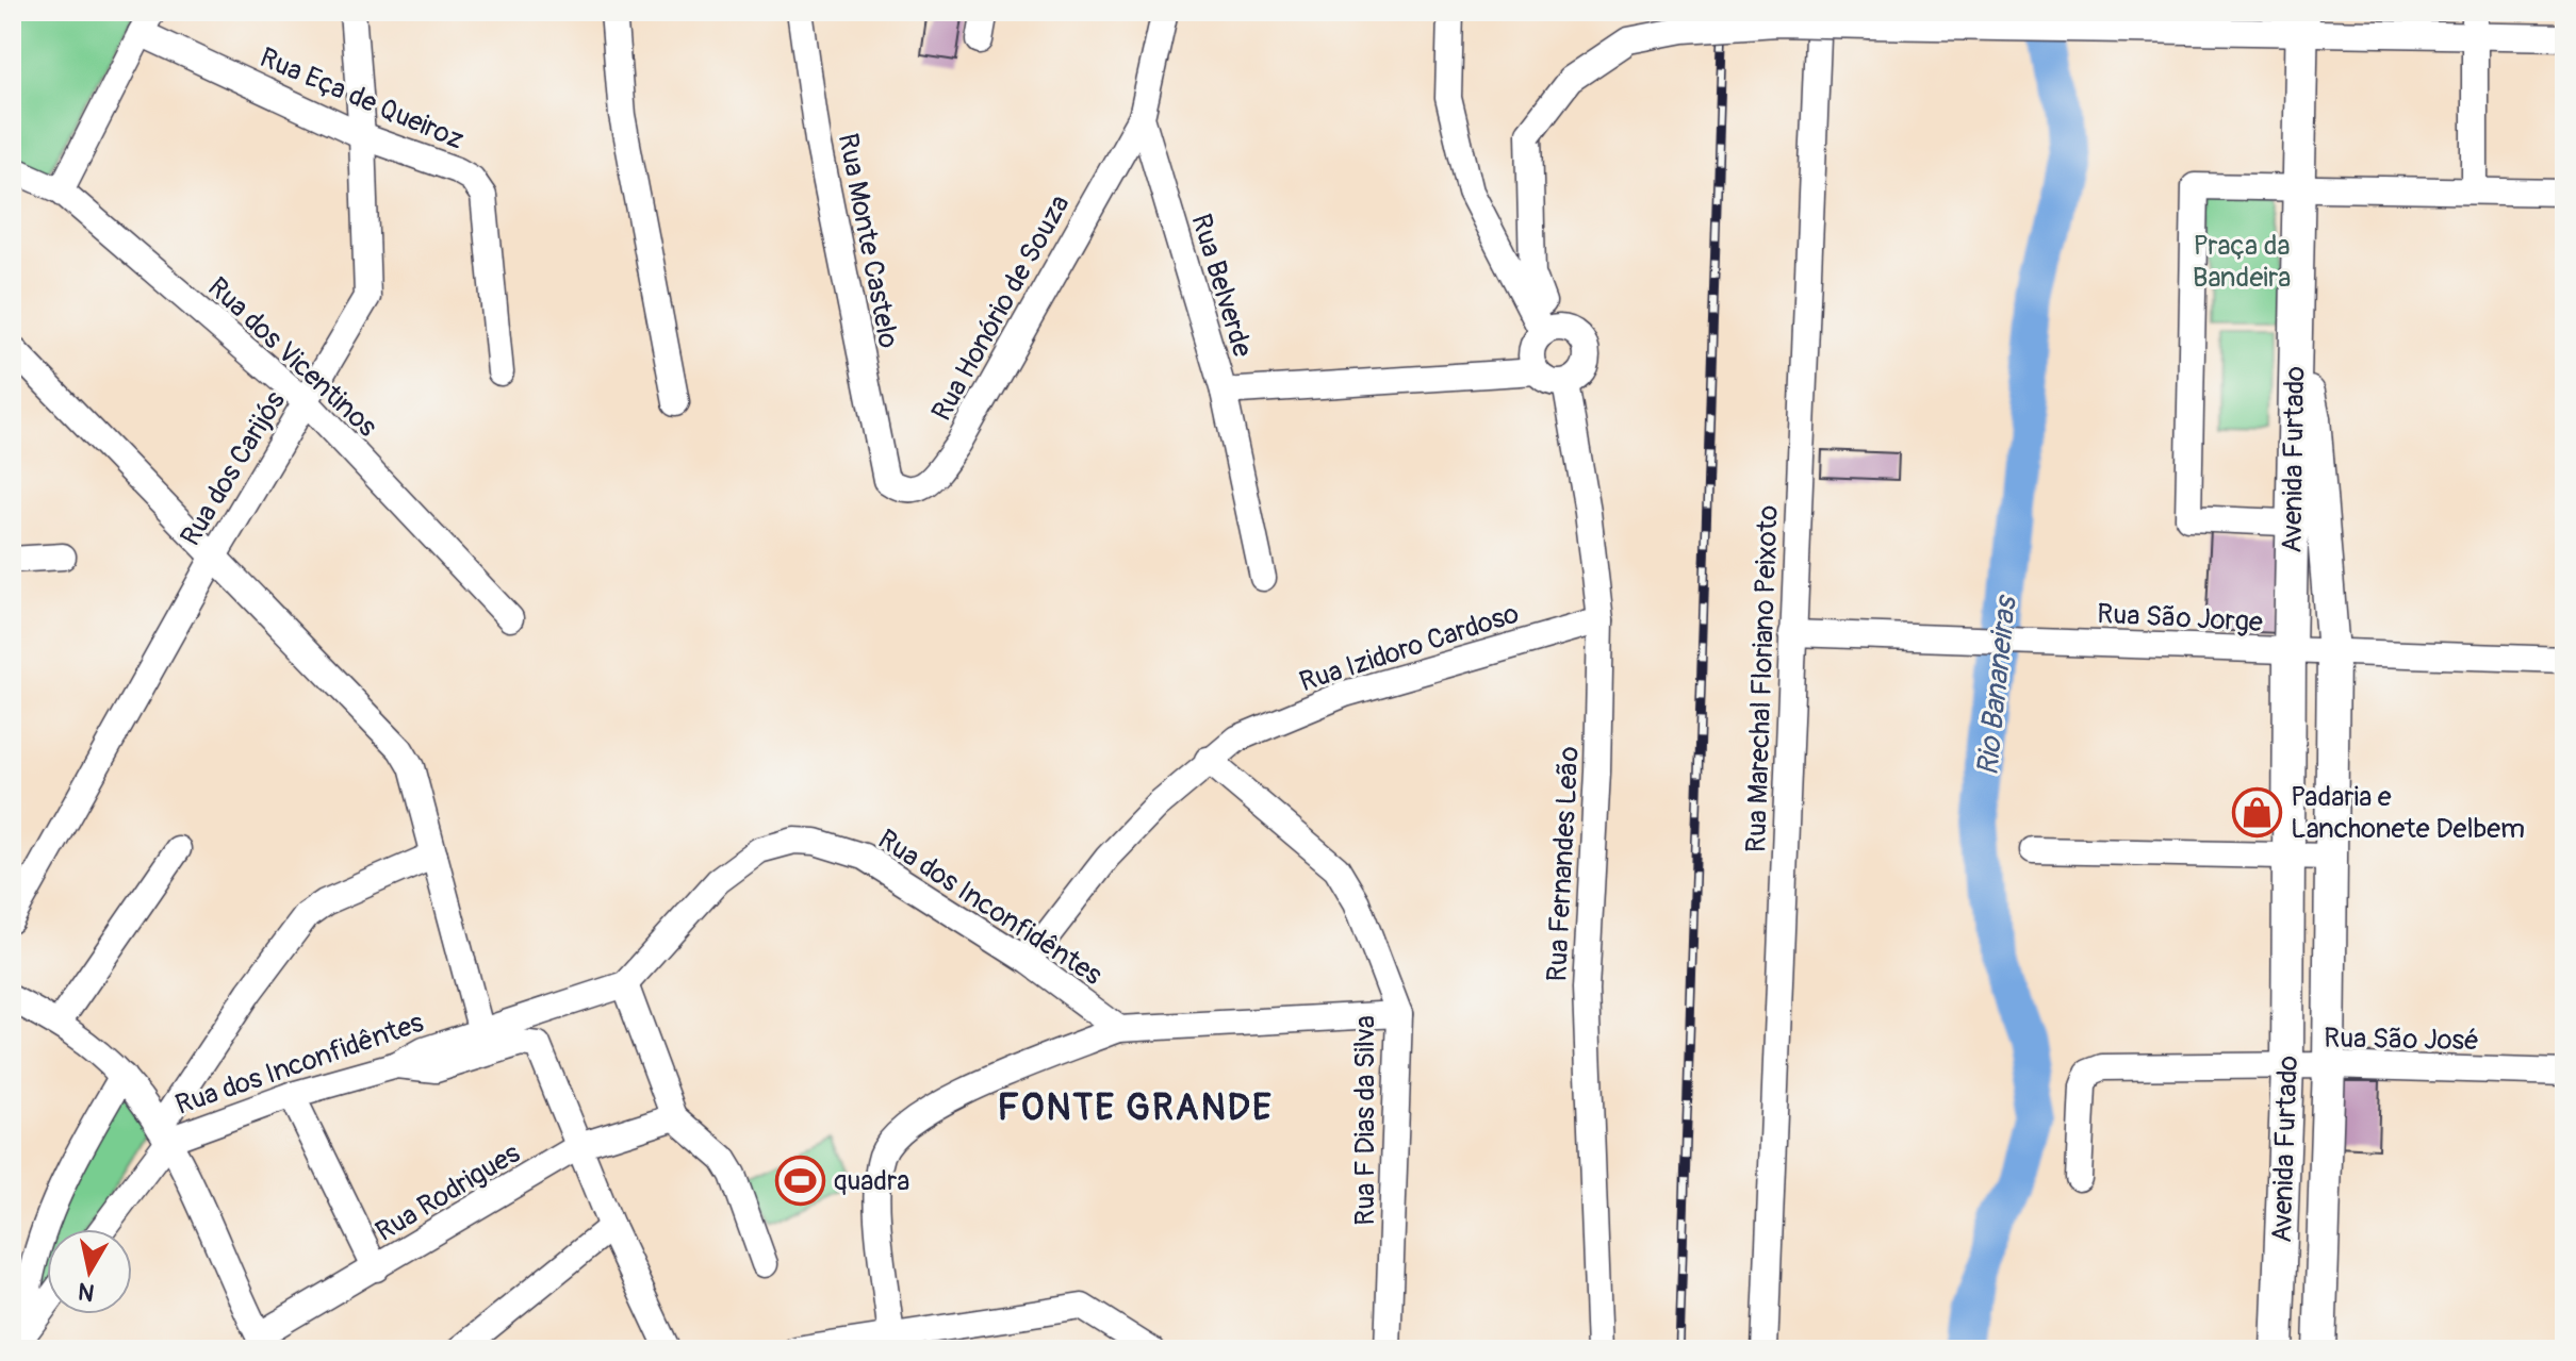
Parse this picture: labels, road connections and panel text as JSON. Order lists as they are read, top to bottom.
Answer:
{
  "streets": {
    "street": [
      "Rua Eça de Queiroz",
      "Rua Monte Castelo",
      "Rua Belverde",
      "Rua Honório de Souza",
      "Rua dos Vicentinos",
      "Avenida Furtado",
      "Rua dos Carijós",
      "Rua São Jorge",
      "Rua Izidoro Cardoso",
      "Rua Marechal Floriano Peixoto",
      "Rua Fernandes Leão",
      "Rua dos Inconfidêntes",
      "Rua São José",
      "Rua F Dias da Silva",
      "Rua Rodrigues"
    ]
  },
  "crossings": [
    ["Rua Eça de Queiroz", "Rua dos Carijós"],
    ["Rua Monte Castelo", "Rua Honório de Souza"],
    ["Rua Belverde", "Rua Honório de Souza"],
    ["Rua dos Vicentinos", "Rua dos Carijós"],
    ["Avenida Furtado", "Rua São Jorge"],
    ["Avenida Furtado", "Rua São José"],
    ["Rua São Jorge", "Rua Marechal Floriano Peixoto"],
    ["Rua Izidoro Cardoso", "Rua Fernandes Leão"],
    ["Rua Izidoro Cardoso", "Rua dos Inconfidêntes"],
    ["Rua Izidoro Cardoso", "Rua F Dias da Silva"]
  ],
  "districts": ["FONTE GRANDE"],
  "water": ["Rio Bananeiras"],
  "parks": ["Praça da Bandeira"],
  "places": {
    "shop": ["Padaria e Lanchonete Delbem"],
    "sports": ["quadra"]
  },
  "north": "bottom"
}
